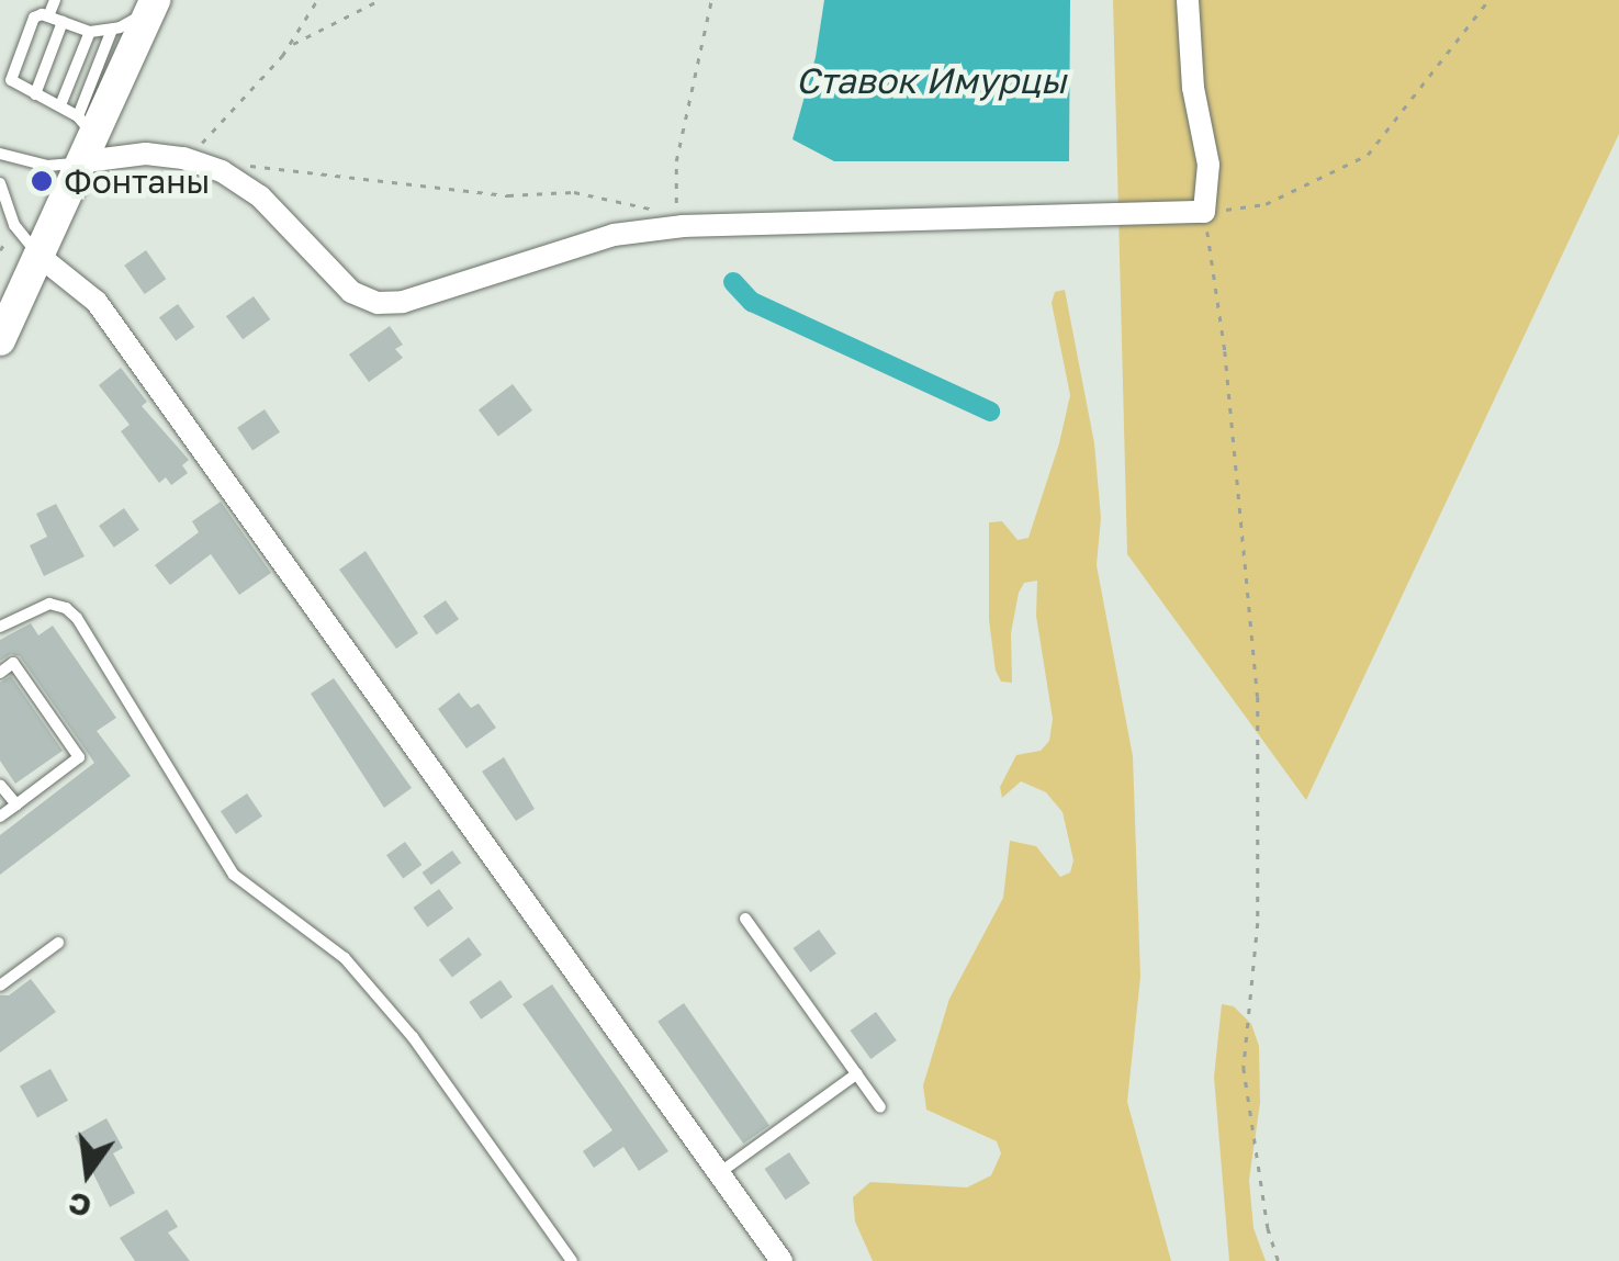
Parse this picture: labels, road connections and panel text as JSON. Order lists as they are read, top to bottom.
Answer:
{
  "water": ["Ставок Имурцы"],
  "places": ["Фонтаны"],
  "north": "bottom"
}
